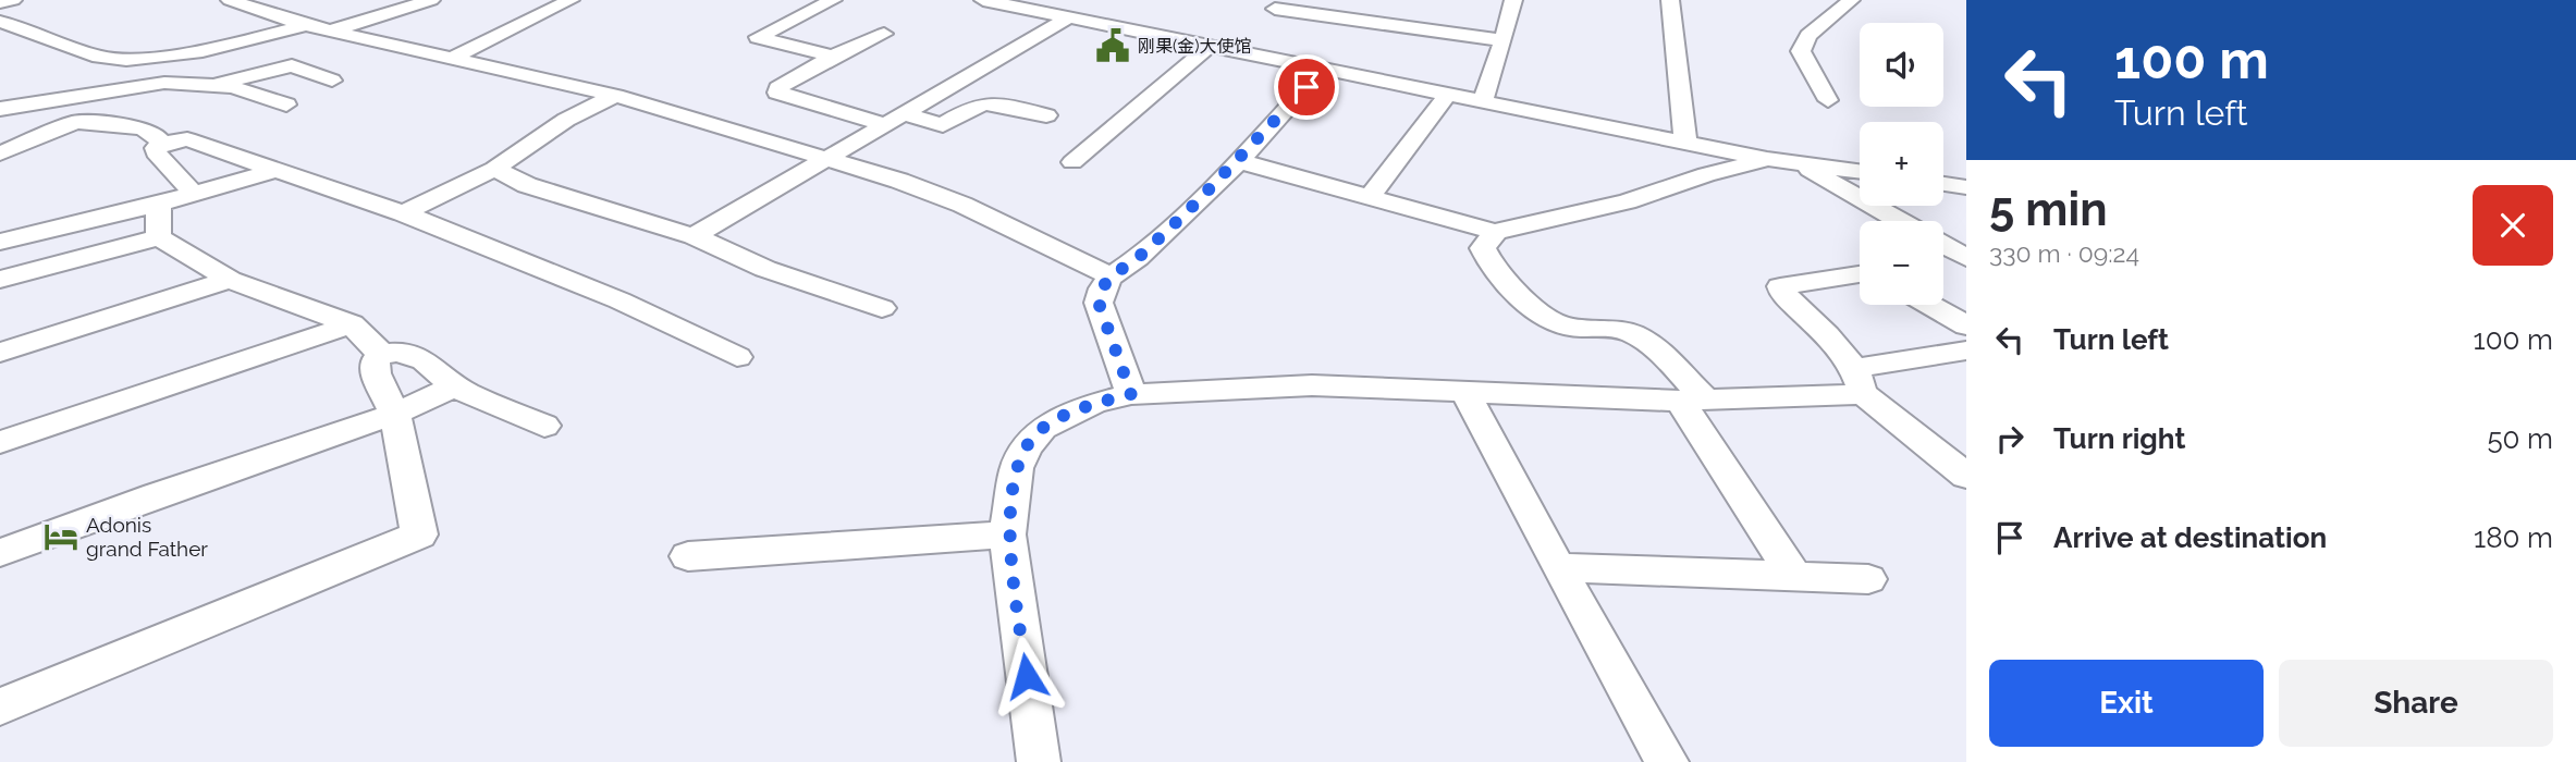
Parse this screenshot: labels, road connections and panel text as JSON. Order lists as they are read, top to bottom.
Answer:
{
  "places": {
    "public building": ["刚果(金)大使馆"],
    "hotel": ["Adonis grand Father"]
  },
  "page": {
    "turn": ["100 m", "Turn left"],
    "map_buttons": ["+", "−"],
    "heading": ["5 min", "330 m · 09:24"],
    "list": [
      {
        "name": "Turn left",
        "value": "100 m"
      },
      {
        "name": "Turn right",
        "value": "50 m"
      },
      {
        "name": "Arrive at destination",
        "value": "180 m"
      }
    ],
    "buttons": ["Exit", "Share"]
  }
}
